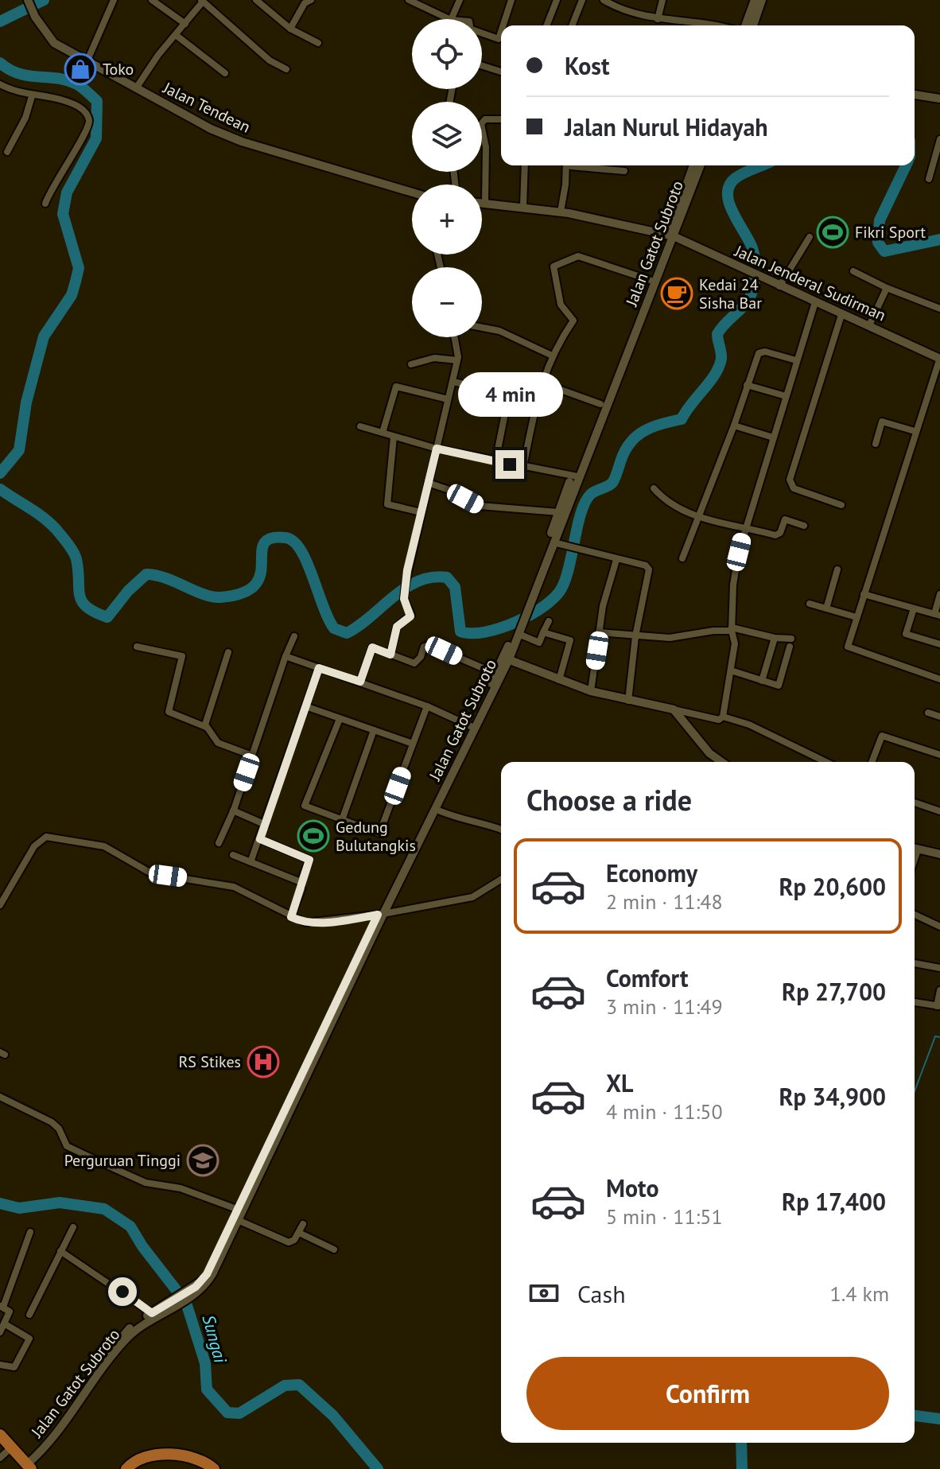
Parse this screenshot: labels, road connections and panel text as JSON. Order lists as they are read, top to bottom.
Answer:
{
  "streets": {
    "street": ["Jalan Tendean", "Jalan Gatot Subroto", "Jalan Jenderal Sudirman"]
  },
  "crossings": [
    ["Jalan Gatot Subroto", "Jalan Jenderal Sudirman"]
  ],
  "water": ["Sungai"],
  "places": {
    "shop": ["Toko"],
    "sports": ["Fikri Sport", "Gedung Bulutangkis"],
    "cafe": ["Kedai 24 Sisha Bar"],
    "hospital": ["RS Stikes"],
    "school or university": ["Perguruan Tinggi"]
  },
  "page": {
    "map_buttons": ["+", "−"],
    "banner": ["Kost", "Jalan Nurul Hidayah"],
    "bubble": "4 min",
    "heading": "Choose a ride",
    "list": [
      {
        "name": "Economy",
        "note": "2 min · 11:48",
        "value": "Rp 20,600"
      },
      {
        "name": "Comfort",
        "note": "3 min · 11:49",
        "value": "Rp 27,700"
      },
      {
        "name": "XL",
        "note": "4 min · 11:50",
        "value": "Rp 34,900"
      },
      {
        "name": "Moto",
        "note": "5 min · 11:51",
        "value": "Rp 17,400"
      }
    ],
    "pay": ["Cash", "1.4 km"],
    "buttons": "Confirm"
  }
}
